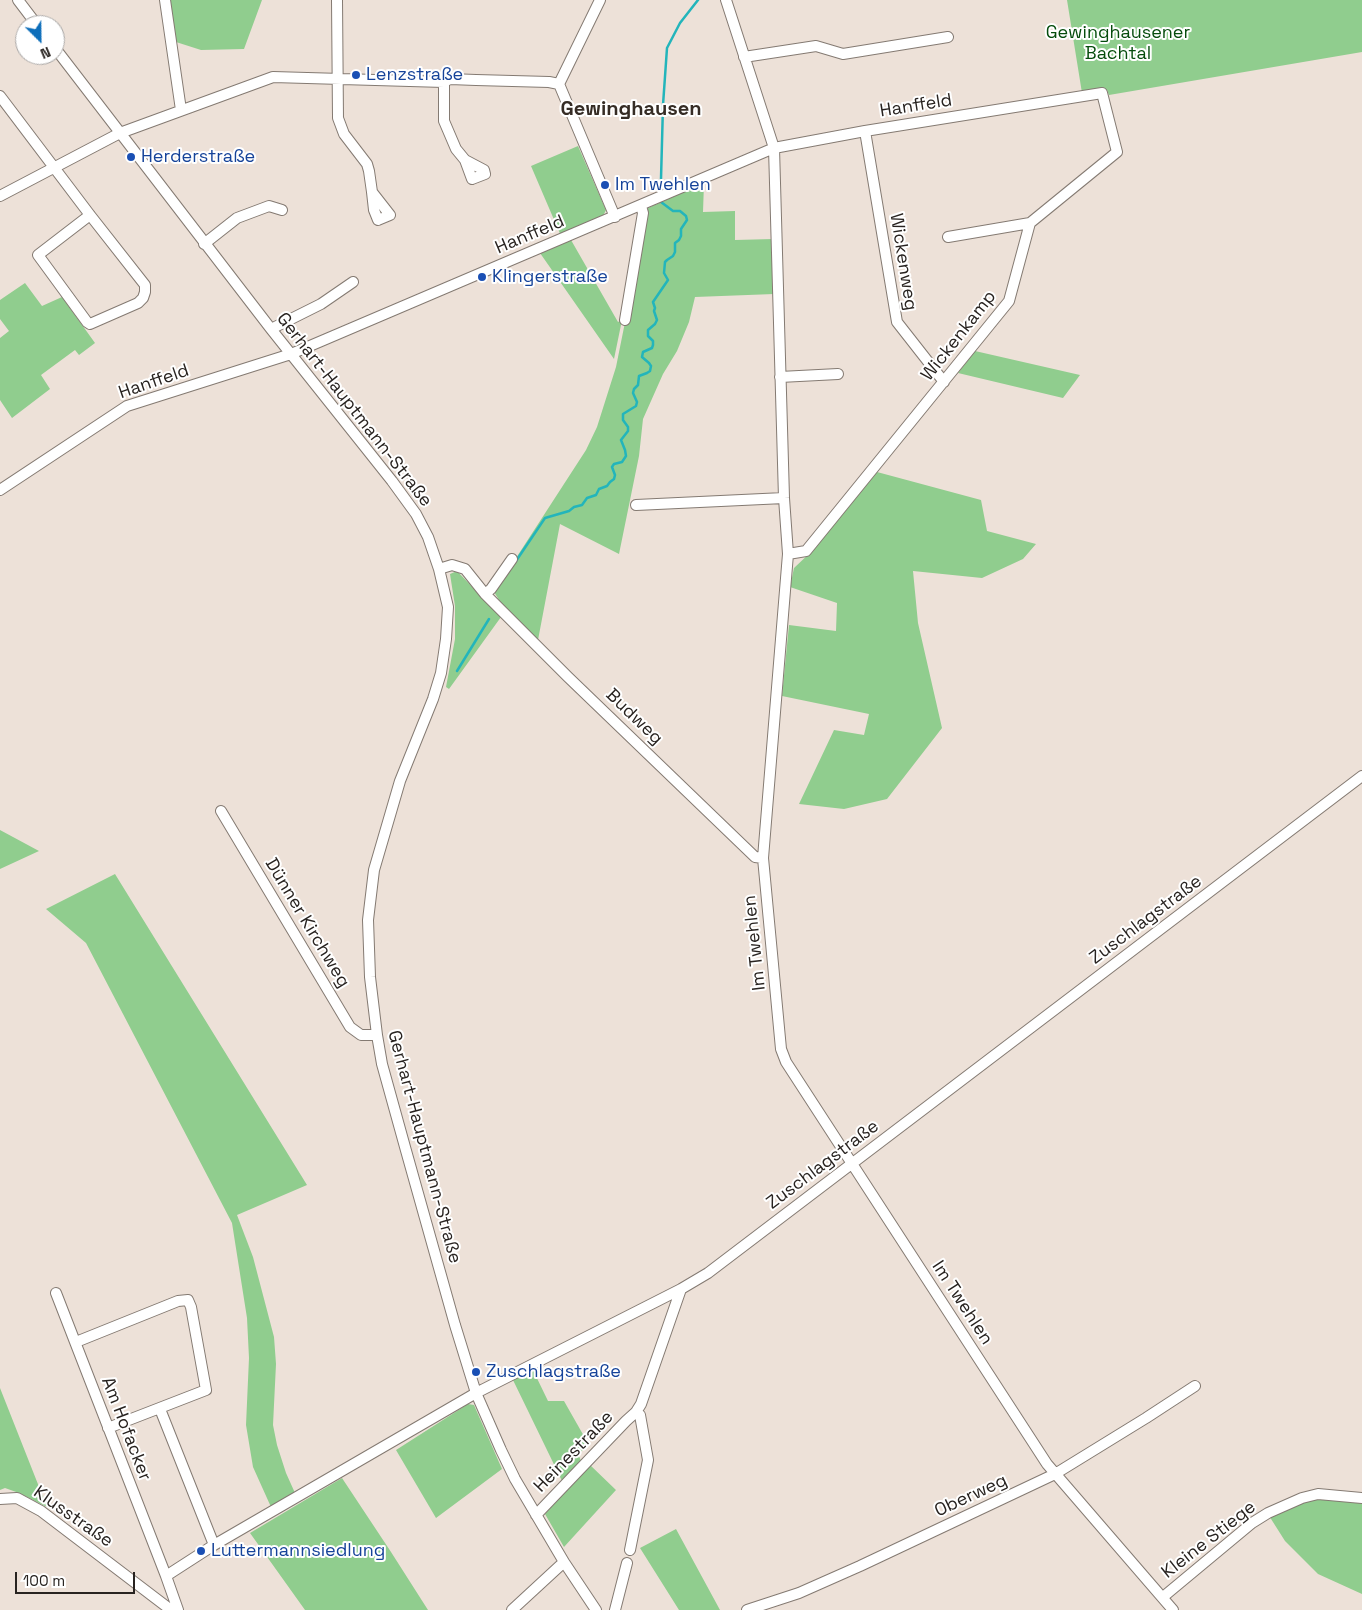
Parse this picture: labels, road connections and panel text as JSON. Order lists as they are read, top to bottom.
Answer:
{
  "streets": {
    "street": [
      "Hanffeld",
      "Wickenweg",
      "Wickenkamp",
      "Gerhart-Hauptmann-Straße",
      "Budweg",
      "Zuschlagstraße",
      "Dünner Kirchweg",
      "Im Twehlen",
      "Am Hofacker",
      "Heinestraße",
      "Oberweg",
      "Klusstraße",
      "Kleine Stiege"
    ]
  },
  "crossings": [
    ["Hanffeld", "Wickenweg"],
    ["Hanffeld", "Wickenkamp"],
    ["Hanffeld", "Gerhart-Hauptmann-Straße"],
    ["Hanffeld", "Im Twehlen"],
    ["Wickenweg", "Wickenkamp"],
    ["Wickenkamp", "Im Twehlen"],
    ["Gerhart-Hauptmann-Straße", "Budweg"],
    ["Gerhart-Hauptmann-Straße", "Zuschlagstraße"],
    ["Gerhart-Hauptmann-Straße", "Dünner Kirchweg"],
    ["Gerhart-Hauptmann-Straße", "Heinestraße"],
    ["Budweg", "Im Twehlen"],
    ["Zuschlagstraße", "Im Twehlen"],
    ["Zuschlagstraße", "Am Hofacker"],
    ["Zuschlagstraße", "Heinestraße"],
    ["Im Twehlen", "Oberweg"],
    ["Im Twehlen", "Kleine Stiege"]
  ],
  "districts": ["Gewinghausen"],
  "parks": ["Gewinghausener Bachtal"],
  "places": [
    "Lenzstraße",
    "Herderstraße",
    "Im Twehlen",
    "Klingerstraße",
    "Zuschlagstraße",
    "Luttermannsiedlung"
  ],
  "scale_bar": "100 m",
  "north": "bottom right"
}
